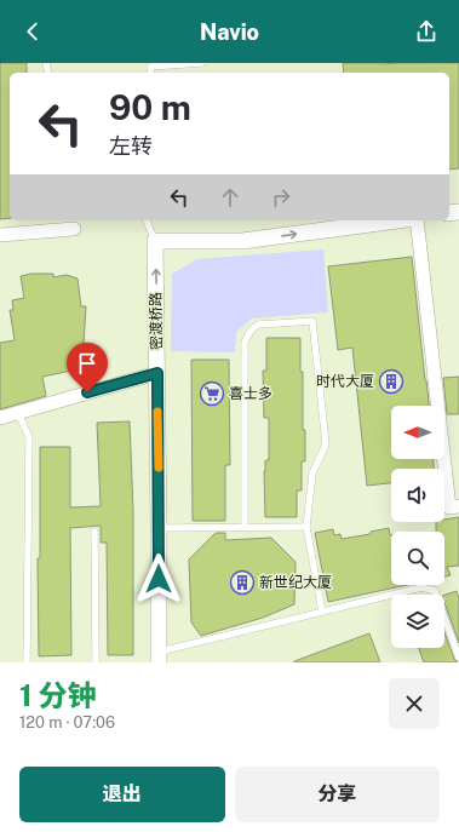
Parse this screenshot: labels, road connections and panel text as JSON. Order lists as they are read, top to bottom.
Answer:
{
  "streets": {
    "street": ["密渡桥路"]
  },
  "places": {
    "building": ["时代大厦", "新世纪大厦"],
    "supermarket": ["喜士多"]
  },
  "north": "left",
  "page": {
    "header": "Navio",
    "turn": ["90 m", "左转"],
    "heading": ["1 分钟", "120 m · 07:06"],
    "buttons": ["退出", "分享"]
  }
}
